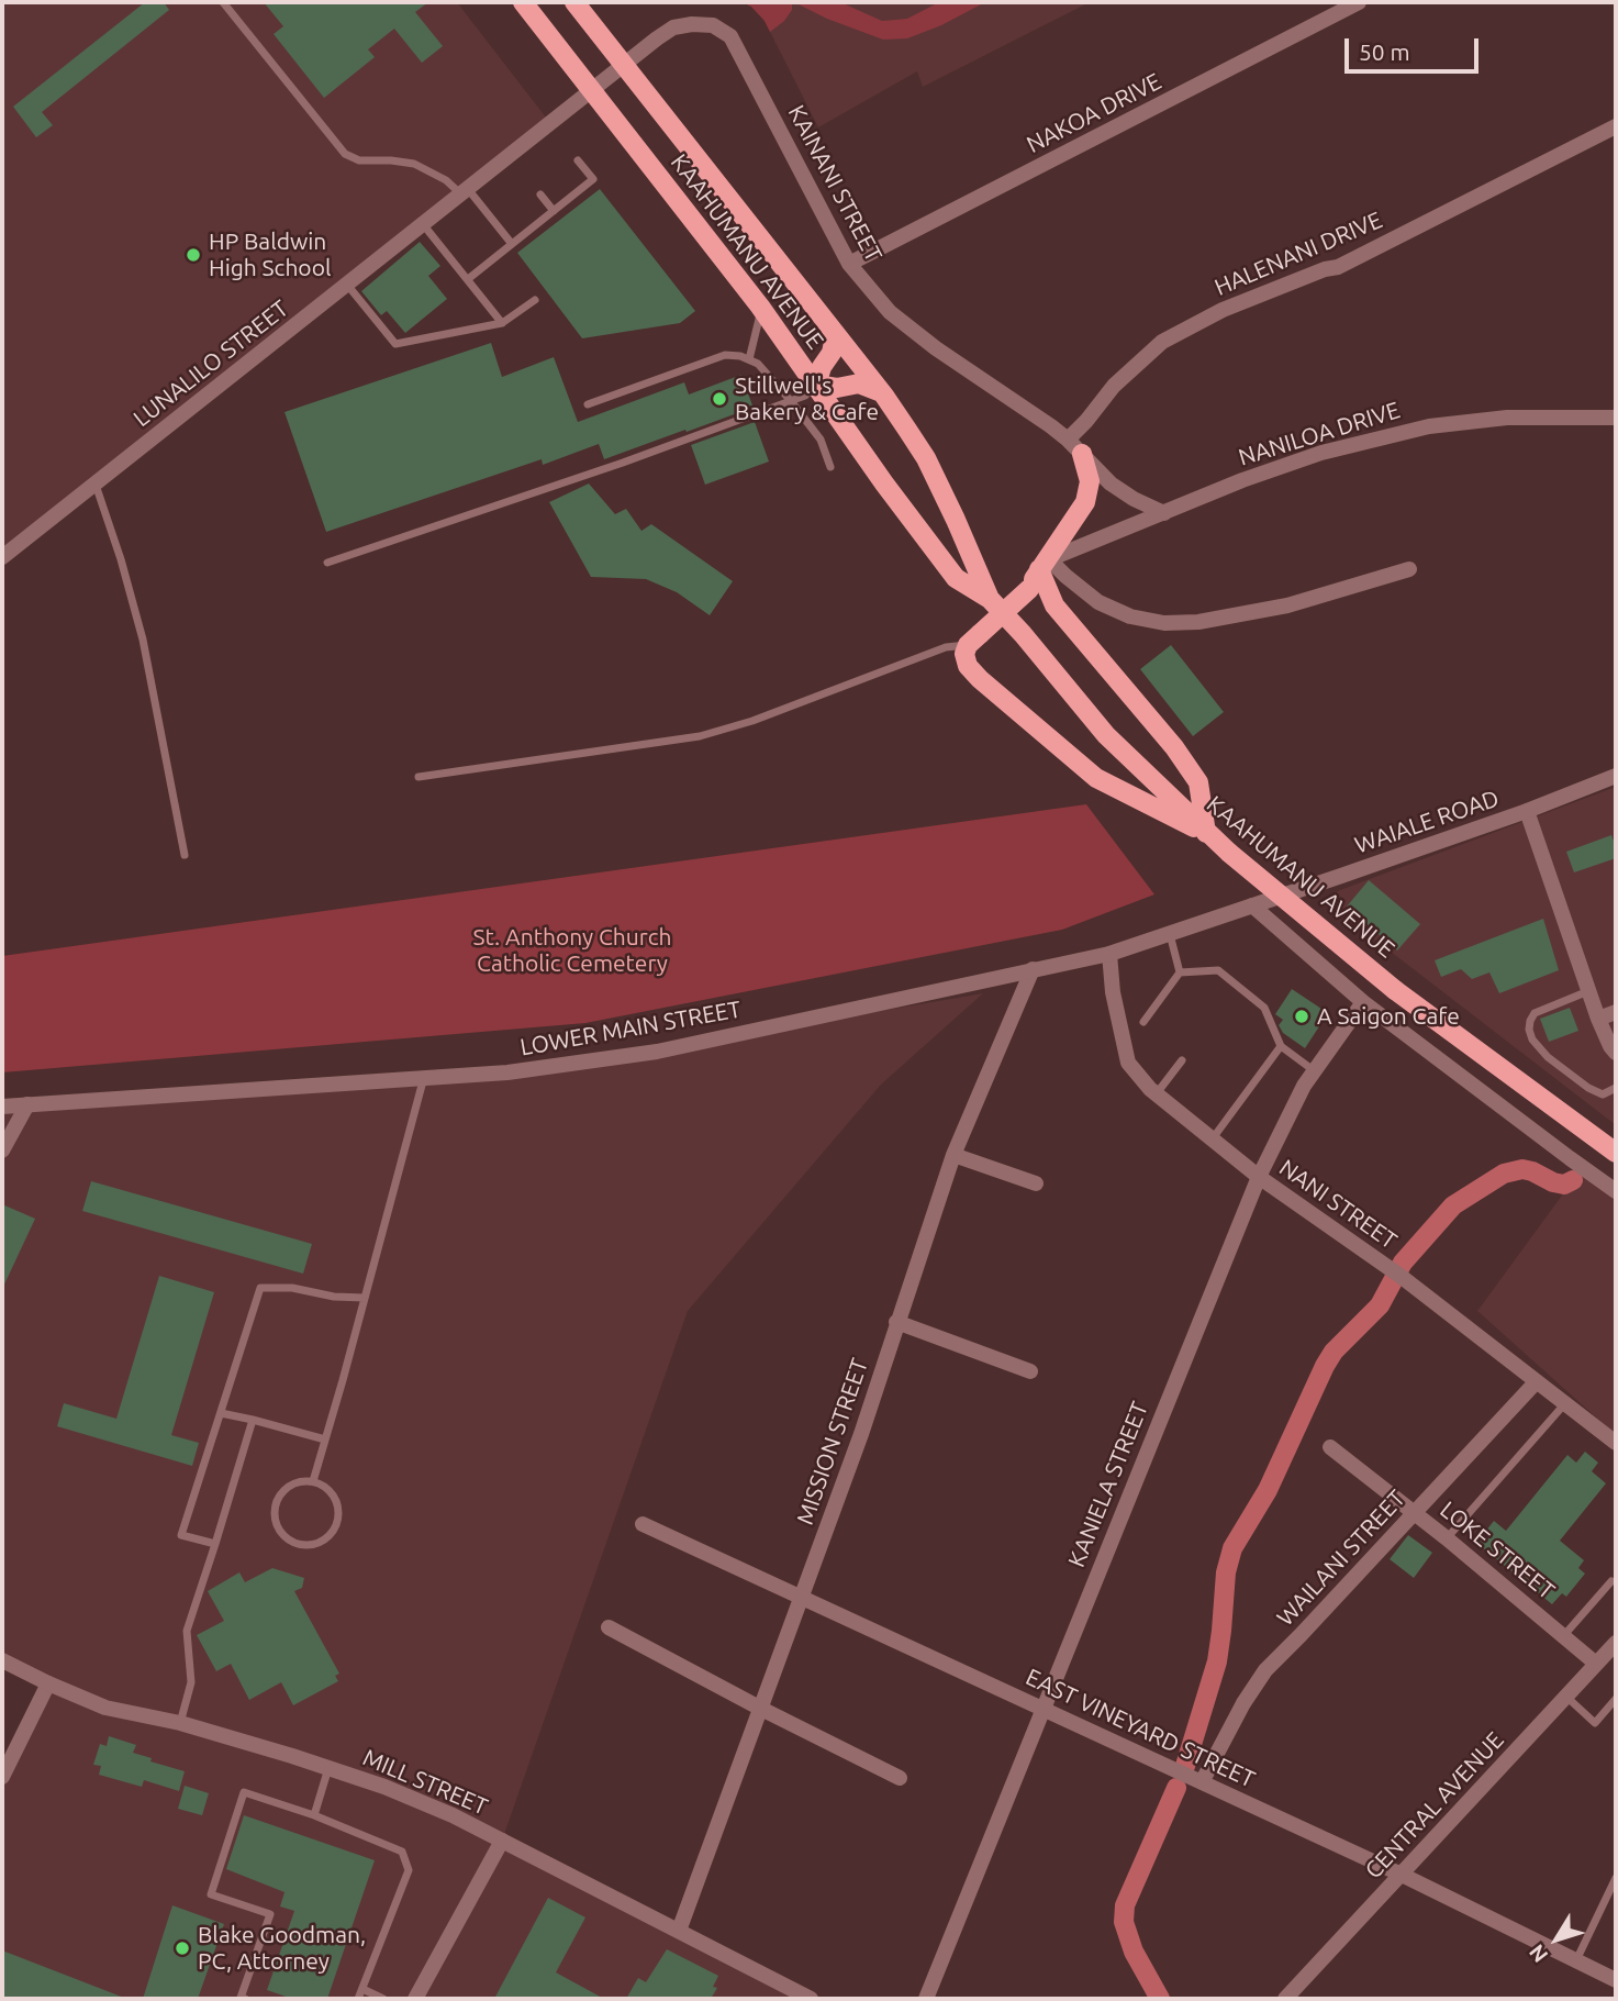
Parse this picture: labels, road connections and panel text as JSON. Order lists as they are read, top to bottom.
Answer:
{
  "streets": {
    "main road": ["KAAHUMANU AVENUE"],
    "street": [
      "NAKOA DRIVE",
      "KAINANI STREET",
      "HALENANI DRIVE",
      "LUNALILO STREET",
      "NANILOA DRIVE",
      "WAIALE ROAD",
      "LOWER MAIN STREET",
      "NANI STREET",
      "MISSION STREET",
      "KANIELA STREET",
      "LOKE STREET",
      "WAILANI STREET",
      "EAST VINEYARD STREET",
      "MILL STREET",
      "CENTRAL AVENUE"
    ]
  },
  "crossings": [
    ["NAKOA DRIVE", "KAINANI STREET"],
    ["KAINANI STREET", "KAAHUMANU AVENUE"],
    ["KAINANI STREET", "HALENANI DRIVE"],
    ["KAINANI STREET", "LUNALILO STREET"],
    ["KAINANI STREET", "NANILOA DRIVE"],
    ["KAAHUMANU AVENUE", "LUNALILO STREET"],
    ["WAIALE ROAD", "LOWER MAIN STREET"],
    ["LOWER MAIN STREET", "NANI STREET"],
    ["LOWER MAIN STREET", "MISSION STREET"],
    ["NANI STREET", "KANIELA STREET"],
    ["NANI STREET", "WAILANI STREET"],
    ["MISSION STREET", "EAST VINEYARD STREET"],
    ["MISSION STREET", "MILL STREET"],
    ["KANIELA STREET", "EAST VINEYARD STREET"],
    ["LOKE STREET", "WAILANI STREET"],
    ["LOKE STREET", "CENTRAL AVENUE"],
    ["WAILANI STREET", "EAST VINEYARD STREET"],
    ["EAST VINEYARD STREET", "CENTRAL AVENUE"]
  ],
  "parks": ["St. Anthony Church Catholic Cemetery"],
  "places": [
    "HP Baldwin High School",
    "Stillwell's Bakery & Cafe",
    "A Saigon Cafe",
    "Blake Goodman, PC, Attorney"
  ],
  "scale_bar": "50 m",
  "north": "bottom left"
}
